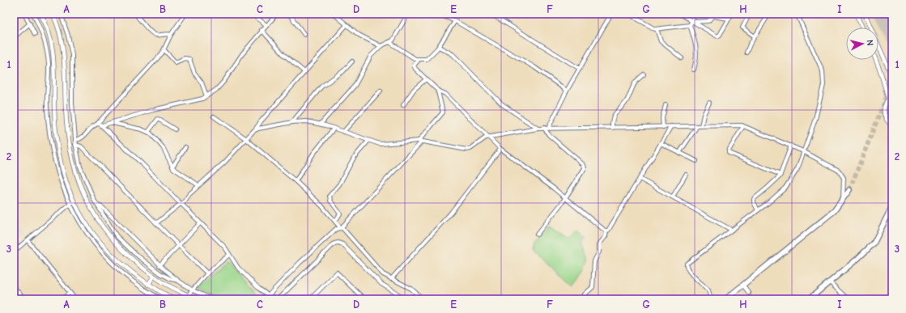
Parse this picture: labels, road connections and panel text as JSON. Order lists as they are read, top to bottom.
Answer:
{
  "north": "right",
  "grid": {
    "columns": [
      "A",
      "B",
      "C",
      "D",
      "E",
      "F",
      "G",
      "H",
      "I"
    ],
    "rows": ["1", "2", "3"]
  }
}
